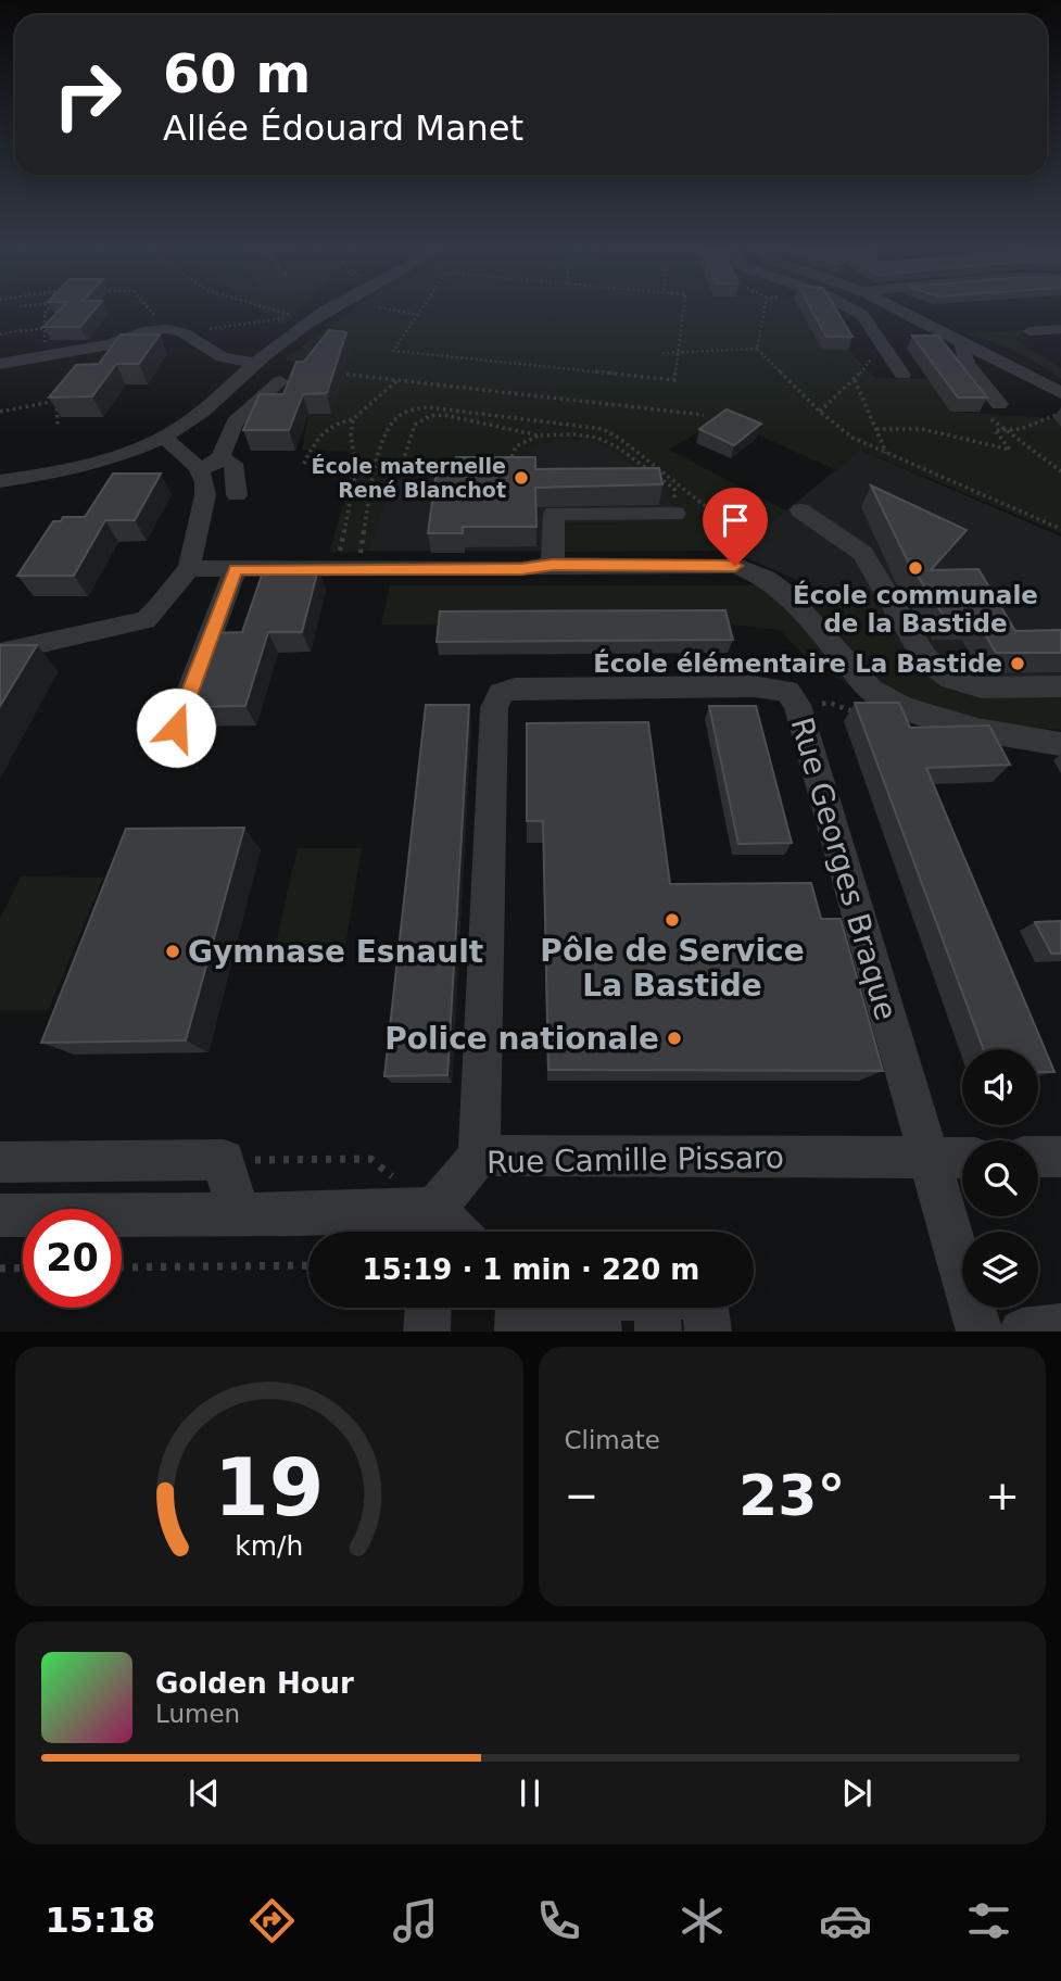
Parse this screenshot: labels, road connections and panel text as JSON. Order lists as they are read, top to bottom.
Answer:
{
  "streets": {
    "street": ["Rue Georges Braque", "Rue Camille Pissaro"]
  },
  "crossings": [
    ["Rue Georges Braque", "Rue Camille Pissaro"]
  ],
  "places": [
    "École maternelle René Blanchot",
    "École communale de la Bastide",
    "École élémentaire La Bastide",
    "Pôle de Service La Bastide",
    "Gymnase Esnault",
    "Police nationale"
  ],
  "page": {
    "turn": ["60 m", "Allée Édouard Manet"],
    "limit": "20",
    "trip": "15:19 · 1 min · 220 m",
    "tile": "Climate",
    "heat": ["−", "23°", "+"],
    "song": ["Golden Hour", "Lumen"],
    "tabs": "15:18",
    "gauge": ["19", "km/h"]
  }
}
